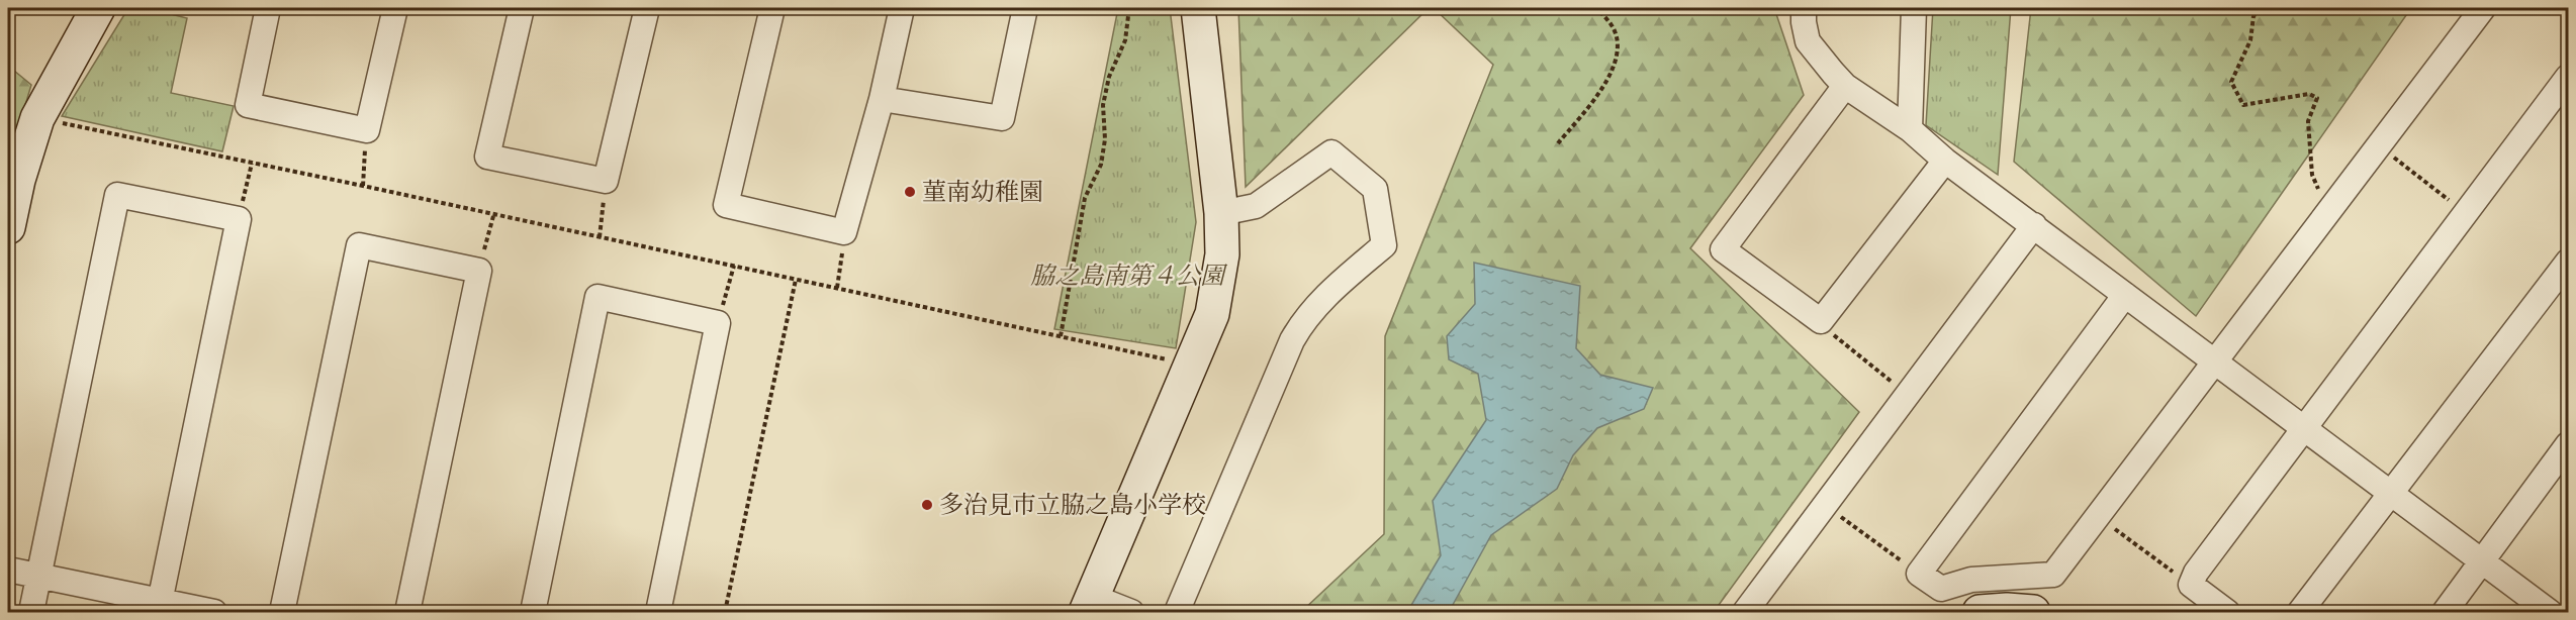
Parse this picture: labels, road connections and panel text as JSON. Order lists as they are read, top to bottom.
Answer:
{
  "parks": ["脇之島南第４公園"],
  "places": ["菫南幼稚園", "多治見市立脇之島小学校"]
}
